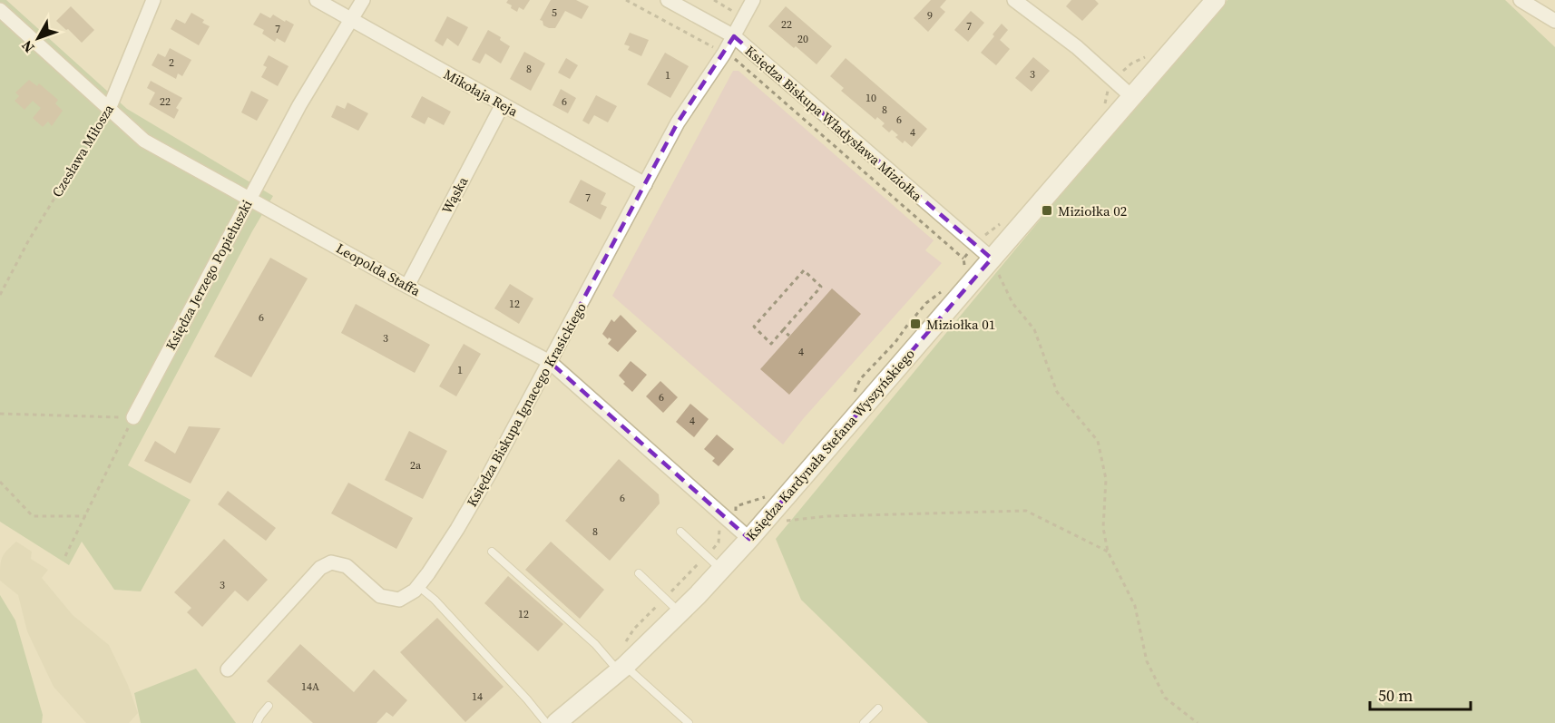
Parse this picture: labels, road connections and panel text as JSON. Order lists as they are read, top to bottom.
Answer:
{
  "streets": {
    "street": [
      "Mikołaja Reja",
      "Księdza Biskupa Władysława Miziołka",
      "Czesława Miłosza",
      "Wąska",
      "Leopolda Staffa",
      "Księdza Jerzego Popiełuszki",
      "Księdza Biskupa Ignacego Krasickiego",
      "Księdza Kardynała Stefana Wyszyńskiego"
    ]
  },
  "crossings": [
    ["Mikołaja Reja", "Wąska"],
    ["Mikołaja Reja", "Księdza Jerzego Popiełuszki"],
    ["Mikołaja Reja", "Księdza Biskupa Ignacego Krasickiego"],
    ["Księdza Biskupa Władysława Miziołka", "Księdza Biskupa Ignacego Krasickiego"],
    ["Księdza Biskupa Władysława Miziołka", "Księdza Kardynała Stefana Wyszyńskiego"],
    ["Czesława Miłosza", "Leopolda Staffa"],
    ["Wąska", "Leopolda Staffa"],
    ["Leopolda Staffa", "Księdza Jerzego Popiełuszki"],
    ["Leopolda Staffa", "Księdza Biskupa Ignacego Krasickiego"],
    ["Leopolda Staffa", "Księdza Kardynała Stefana Wyszyńskiego"]
  ],
  "places": {
    "transit": ["Miziołka 02", "Miziołka 01"]
  },
  "house_numbers": [
    "5",
    "9",
    "22",
    "7",
    "7",
    "20",
    "2",
    "8",
    "3",
    "1",
    "10",
    "22",
    "6",
    "8",
    "6",
    "4",
    "7",
    "12",
    "6",
    "3",
    "4",
    "1",
    "6",
    "4",
    "2a",
    "6",
    "8",
    "3",
    "12",
    "14A",
    "14"
  ],
  "scale_bar": "50 m",
  "north": "bottom left"
}
